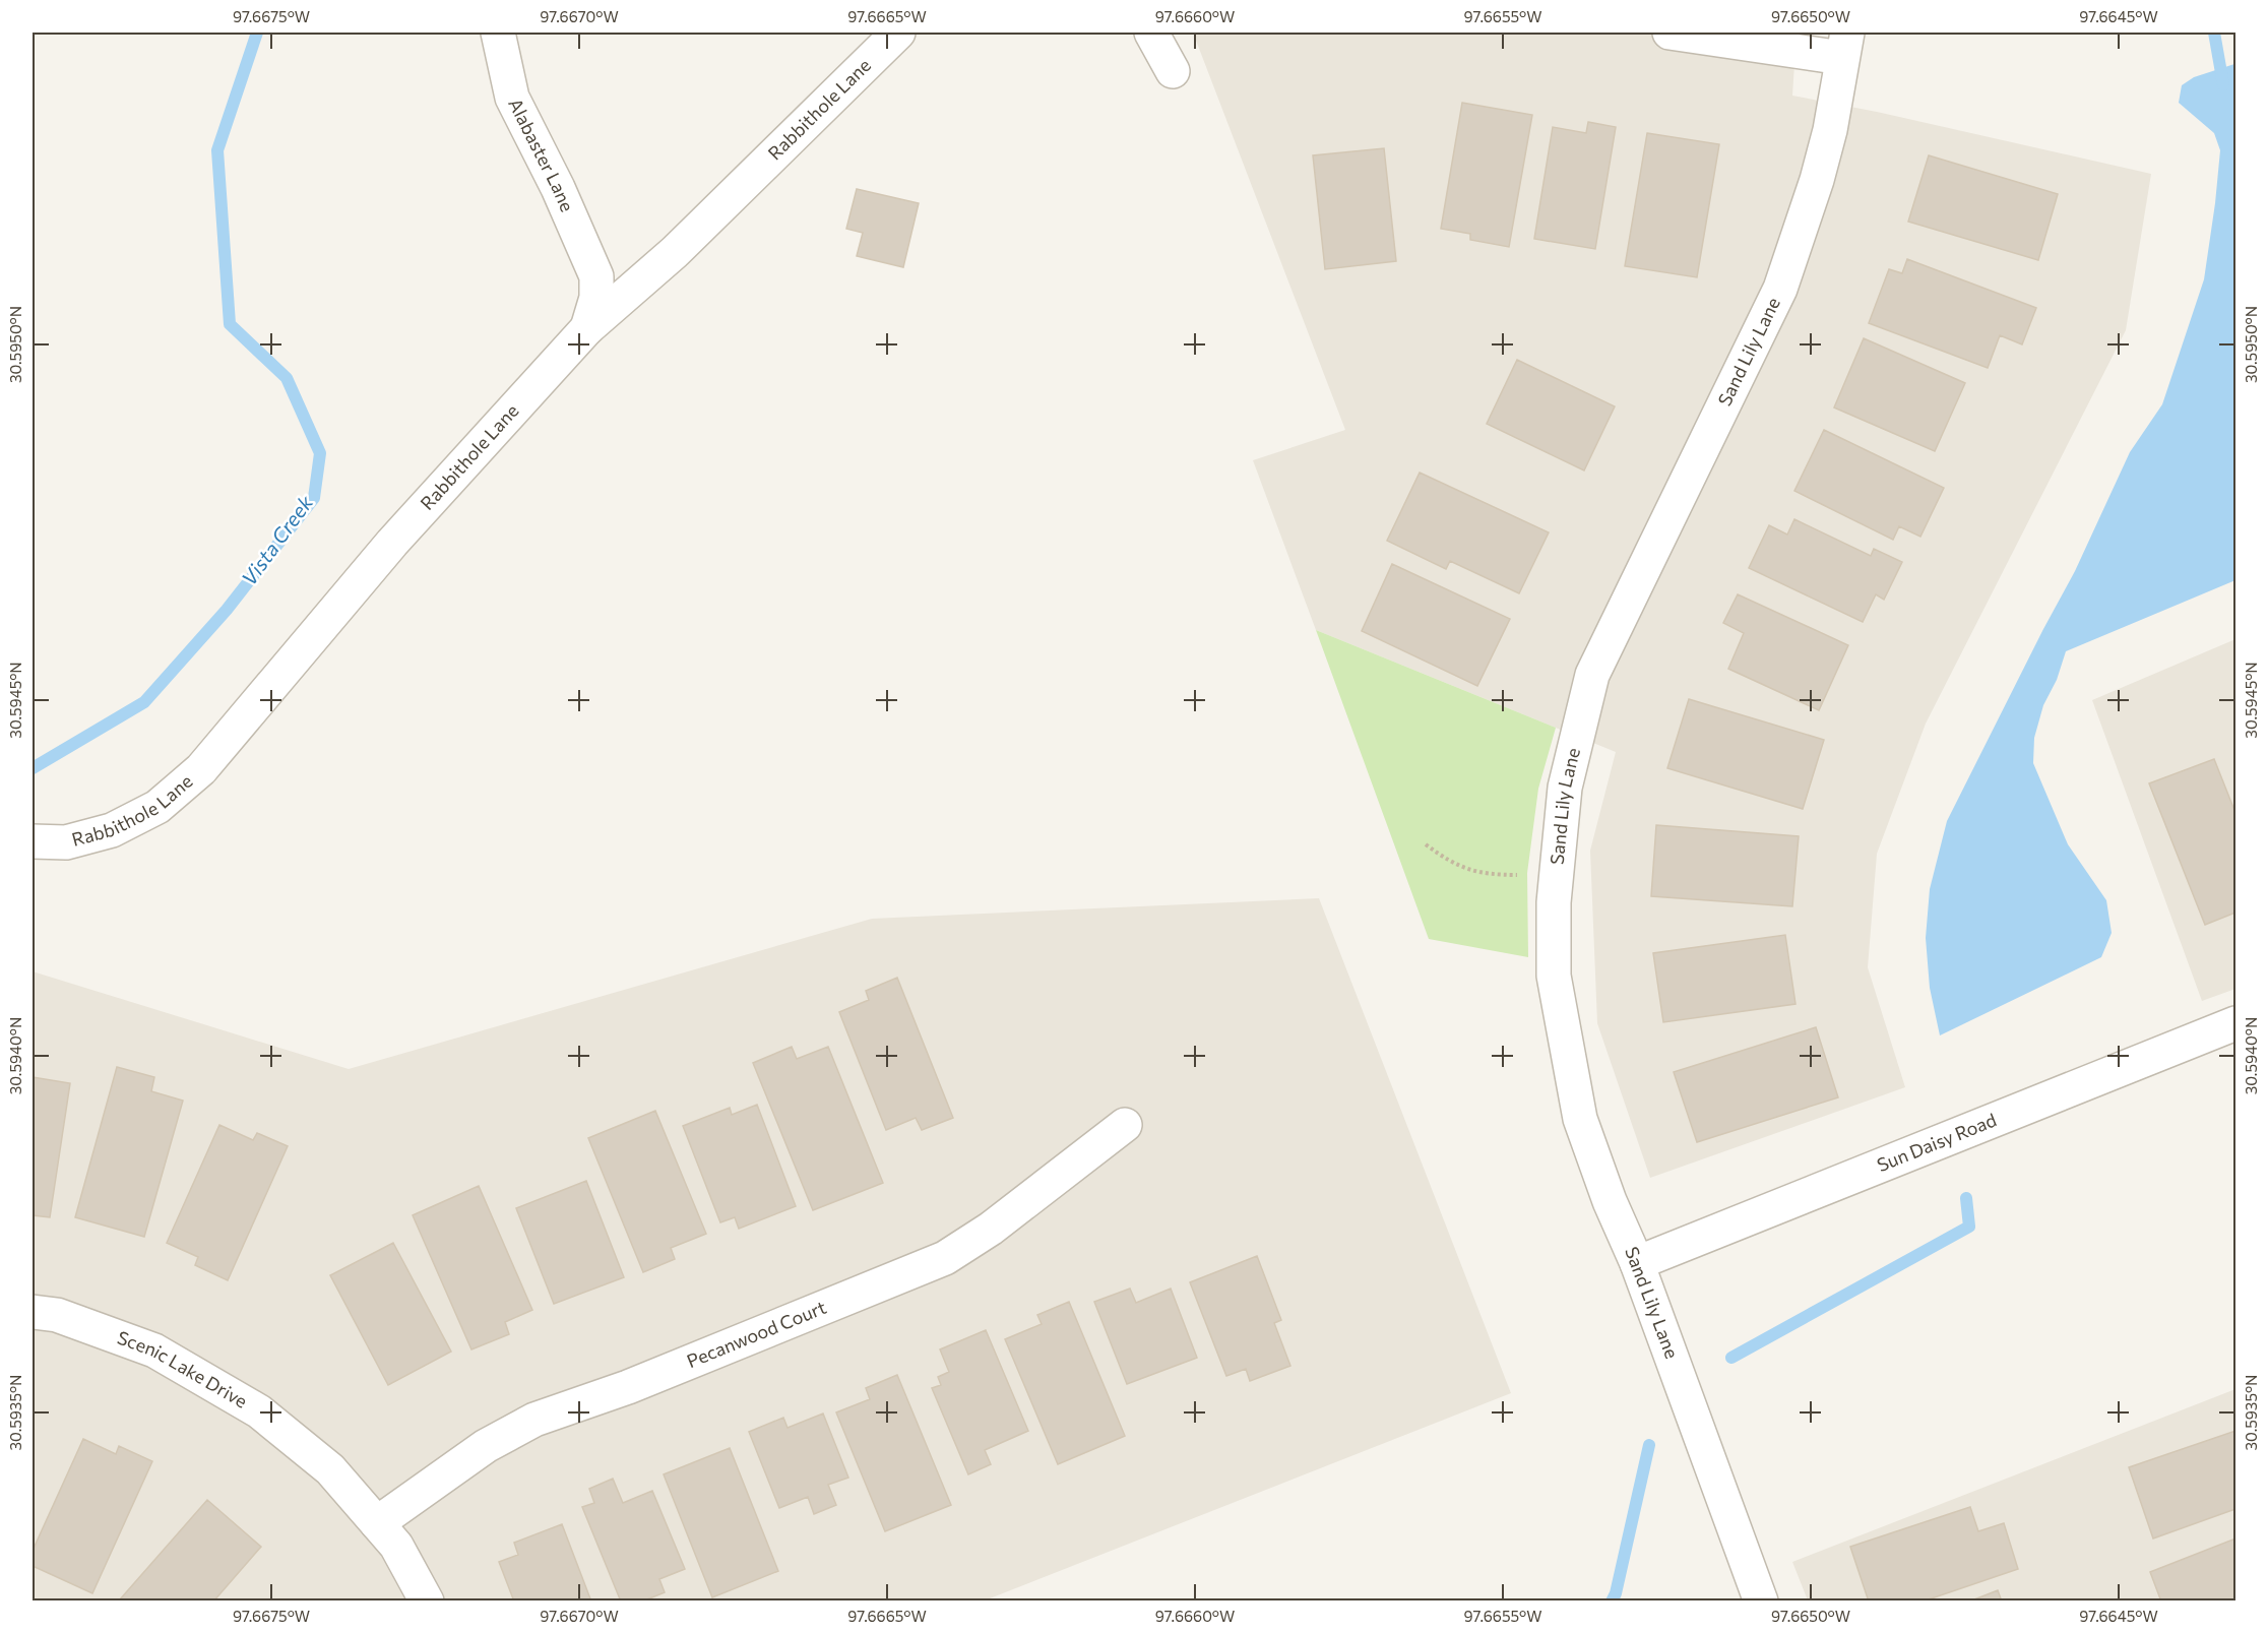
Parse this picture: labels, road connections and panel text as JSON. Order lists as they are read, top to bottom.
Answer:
{
  "streets": {
    "street": [
      "Rabbithole Lane",
      "Alabaster Lane",
      "Sand Lily Lane",
      "Sun Daisy Road",
      "Pecanwood Court",
      "Scenic Lake Drive"
    ]
  },
  "crossings": [
    ["Sand Lily Lane", "Sun Daisy Road"],
    ["Pecanwood Court", "Scenic Lake Drive"]
  ],
  "water": ["Vista Creek"],
  "coordinates": [
    "97.6675°W",
    "97.6670°W",
    "97.6665°W",
    "97.6660°W",
    "97.6655°W",
    "97.6650°W",
    "97.6645°W",
    "30.5950°N",
    "30.5945°N",
    "30.5940°N",
    "30.5935°N"
  ]
}
